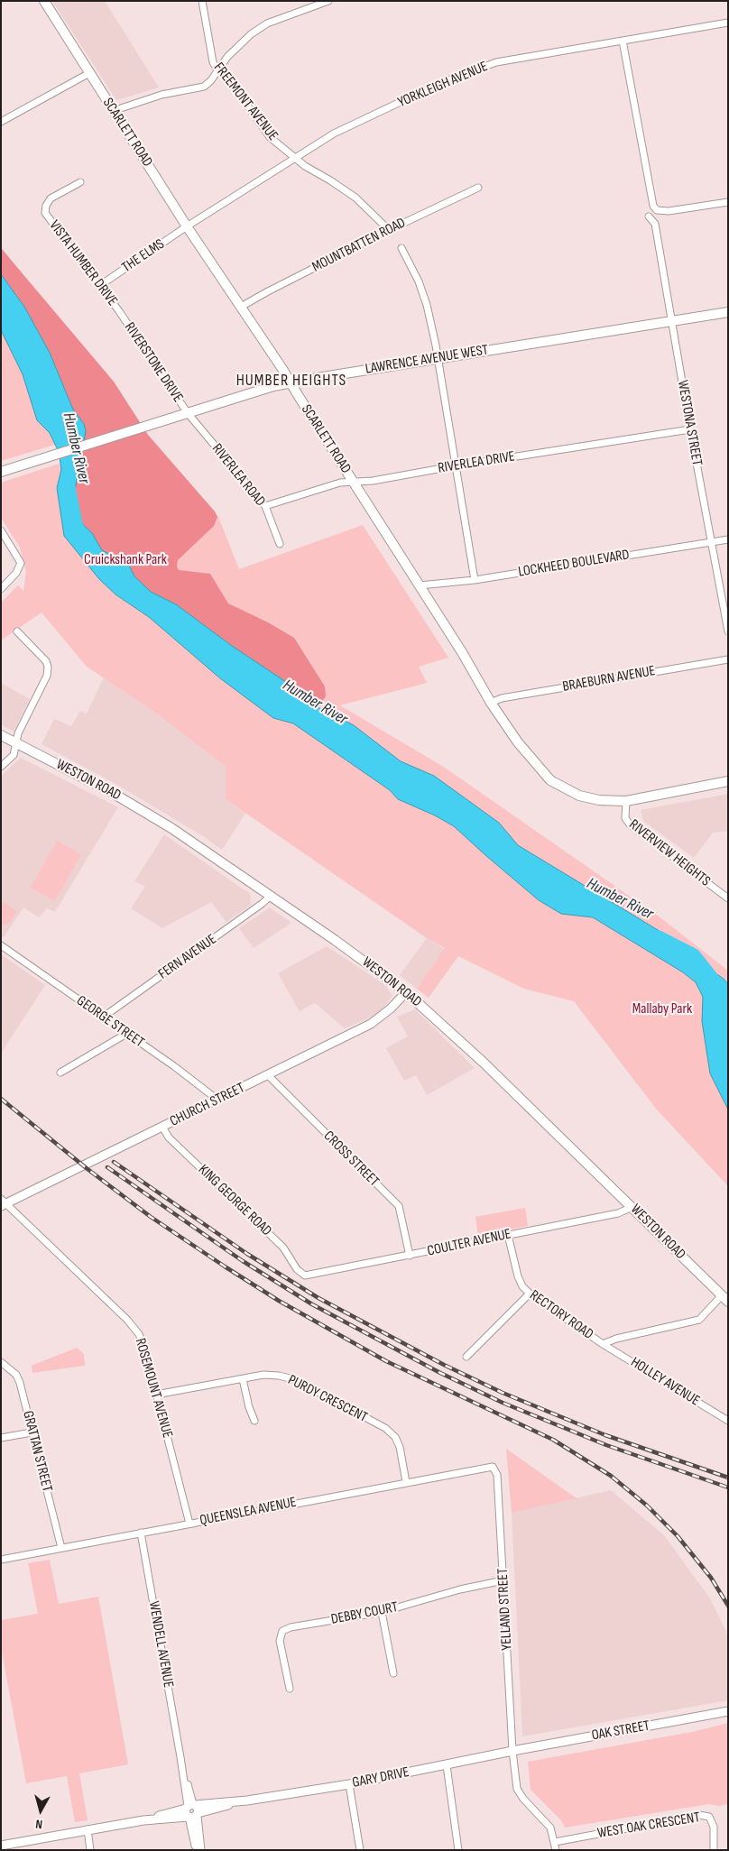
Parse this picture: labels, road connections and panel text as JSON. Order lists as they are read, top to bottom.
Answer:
{
  "streets": {
    "main road": ["SCARLETT ROAD", "LAWRENCE AVENUE WEST", "WESTON ROAD"],
    "street": [
      "YORKLEIGH AVENUE",
      "FREEMONT AVENUE",
      "MOUNTBATTEN ROAD",
      "THE ELMS",
      "VISTA HUMBER DRIVE",
      "RIVERSTONE DRIVE",
      "WESTONA STREET",
      "RIVERLEA DRIVE",
      "RIVERLEA ROAD",
      "LOCKHEED BOULEVARD",
      "BRAEBURN AVENUE",
      "RIVERVIEW HEIGHTS",
      "FERN AVENUE",
      "GEORGE STREET",
      "CHURCH STREET",
      "CROSS STREET",
      "KING GEORGE ROAD",
      "COULTER AVENUE",
      "RECTORY ROAD",
      "HOLLEY AVENUE",
      "ROSEMOUNT AVENUE",
      "PURDY CRESCENT",
      "GRATTAN STREET",
      "QUEENSLEA AVENUE",
      "YELLAND STREET",
      "DEBBY COURT",
      "WENDELL AVENUE",
      "OAK STREET",
      "GARY DRIVE",
      "WEST OAK CRESCENT"
    ]
  },
  "crossings": [
    ["YORKLEIGH AVENUE", "FREEMONT AVENUE"],
    ["YORKLEIGH AVENUE", "SCARLETT ROAD"],
    ["YORKLEIGH AVENUE", "THE ELMS"],
    ["FREEMONT AVENUE", "MOUNTBATTEN ROAD"],
    ["SCARLETT ROAD", "MOUNTBATTEN ROAD"],
    ["SCARLETT ROAD", "THE ELMS"],
    ["SCARLETT ROAD", "LAWRENCE AVENUE WEST"],
    ["SCARLETT ROAD", "RIVERLEA DRIVE"],
    ["SCARLETT ROAD", "LOCKHEED BOULEVARD"],
    ["SCARLETT ROAD", "BRAEBURN AVENUE"],
    ["SCARLETT ROAD", "RIVERVIEW HEIGHTS"],
    ["THE ELMS", "VISTA HUMBER DRIVE"],
    ["VISTA HUMBER DRIVE", "RIVERSTONE DRIVE"],
    ["LAWRENCE AVENUE WEST", "RIVERSTONE DRIVE"],
    ["LAWRENCE AVENUE WEST", "WESTONA STREET"],
    ["LAWRENCE AVENUE WEST", "RIVERLEA ROAD"],
    ["RIVERSTONE DRIVE", "RIVERLEA ROAD"],
    ["WESTONA STREET", "RIVERLEA DRIVE"],
    ["WESTONA STREET", "LOCKHEED BOULEVARD"],
    ["RIVERLEA DRIVE", "RIVERLEA ROAD"],
    ["WESTON ROAD", "FERN AVENUE"],
    ["WESTON ROAD", "CHURCH STREET"],
    ["WESTON ROAD", "COULTER AVENUE"],
    ["WESTON ROAD", "RECTORY ROAD"],
    ["FERN AVENUE", "GEORGE STREET"],
    ["GEORGE STREET", "CHURCH STREET"],
    ["CHURCH STREET", "CROSS STREET"],
    ["CHURCH STREET", "KING GEORGE ROAD"],
    ["CHURCH STREET", "ROSEMOUNT AVENUE"],
    ["CROSS STREET", "COULTER AVENUE"],
    ["KING GEORGE ROAD", "COULTER AVENUE"],
    ["COULTER AVENUE", "RECTORY ROAD"],
    ["RECTORY ROAD", "HOLLEY AVENUE"],
    ["ROSEMOUNT AVENUE", "PURDY CRESCENT"],
    ["ROSEMOUNT AVENUE", "QUEENSLEA AVENUE"],
    ["PURDY CRESCENT", "QUEENSLEA AVENUE"],
    ["GRATTAN STREET", "QUEENSLEA AVENUE"],
    ["QUEENSLEA AVENUE", "YELLAND STREET"],
    ["QUEENSLEA AVENUE", "WENDELL AVENUE"],
    ["YELLAND STREET", "DEBBY COURT"],
    ["YELLAND STREET", "OAK STREET"],
    ["YELLAND STREET", "GARY DRIVE"],
    ["YELLAND STREET", "WEST OAK CRESCENT"],
    ["WENDELL AVENUE", "GARY DRIVE"],
    ["OAK STREET", "GARY DRIVE"]
  ],
  "districts": ["HUMBER HEIGHTS"],
  "water": ["Humber River"],
  "parks": ["Cruickshank Park", "Mallaby Park"],
  "north": "bottom"
}
